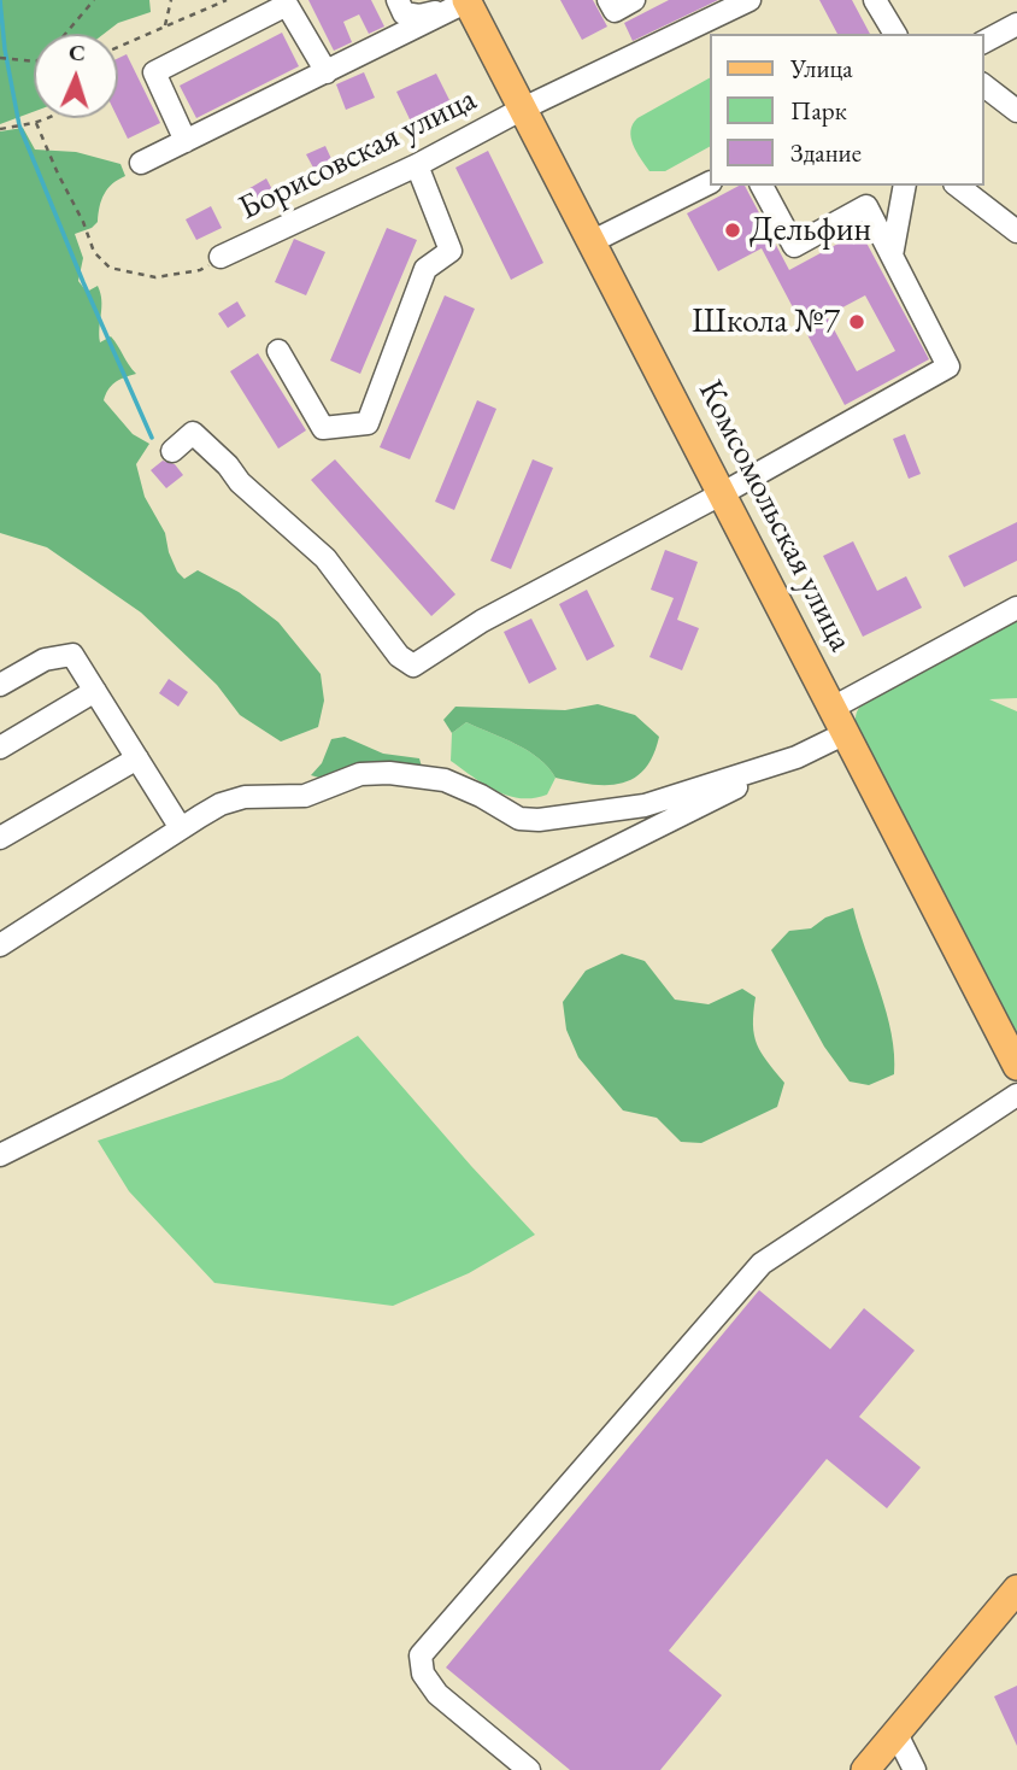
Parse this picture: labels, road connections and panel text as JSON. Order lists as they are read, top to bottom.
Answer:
{
  "streets": {
    "main road": ["Комсомольская улица"],
    "street": ["Борисовская улица"]
  },
  "crossings": [
    ["Борисовская улица", "Комсомольская улица"]
  ],
  "places": ["Дельфин", "Школа №7"],
  "legend": ["Улица", "Парк", "Здание"],
  "north": "top"
}
